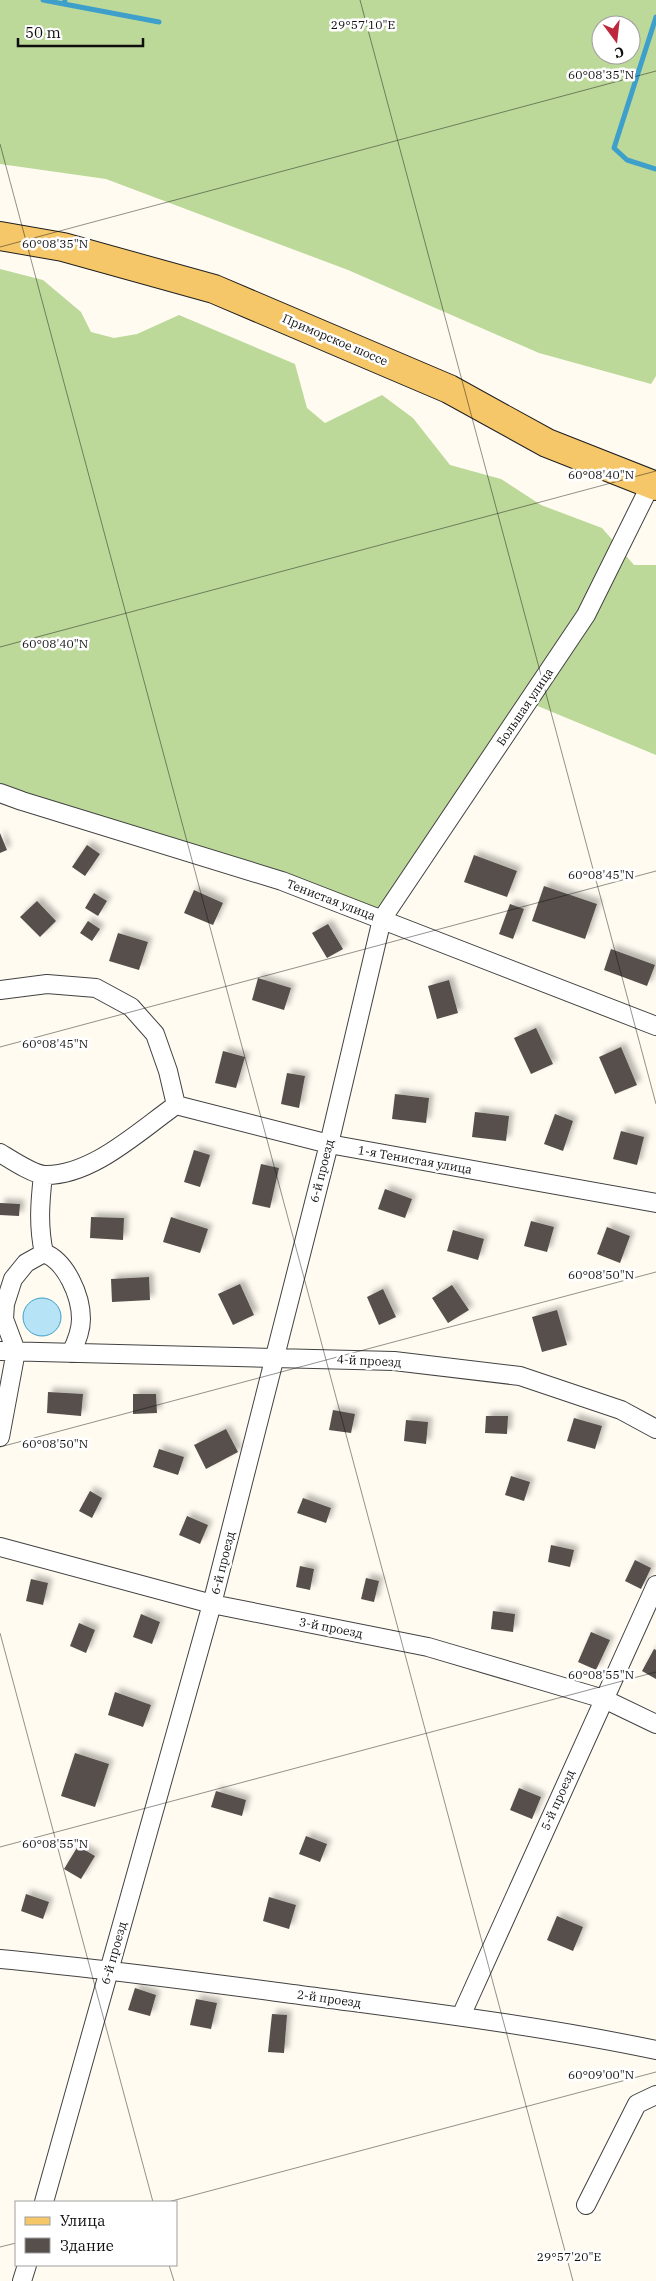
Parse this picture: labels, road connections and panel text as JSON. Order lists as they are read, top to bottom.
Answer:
{
  "streets": {
    "main road": ["Приморское шоссе"],
    "street": [
      "Большая улица",
      "Тенистая улица",
      "1-я Тенистая улица",
      "6-й проезд",
      "4-й проезд",
      "3-й проезд",
      "5-й проезд",
      "2-й проезд"
    ]
  },
  "crossings": [
    ["Приморское шоссе", "Большая улица"],
    ["Большая улица", "Тенистая улица"],
    ["Большая улица", "6-й проезд"],
    ["Тенистая улица", "6-й проезд"],
    ["1-я Тенистая улица", "6-й проезд"],
    ["6-й проезд", "4-й проезд"],
    ["6-й проезд", "3-й проезд"],
    ["6-й проезд", "2-й проезд"],
    ["3-й проезд", "5-й проезд"],
    ["5-й проезд", "2-й проезд"]
  ],
  "legend": ["Улица", "Здание"],
  "scale_bar": "50 m",
  "north": "bottom",
  "coordinates": [
    "29°57'10\"E",
    "60°08'35\"N",
    "60°08'40\"N",
    "60°08'45\"N",
    "60°08'50\"N",
    "60°08'55\"N",
    "60°09'00\"N",
    "29°57'20\"E"
  ]
}
